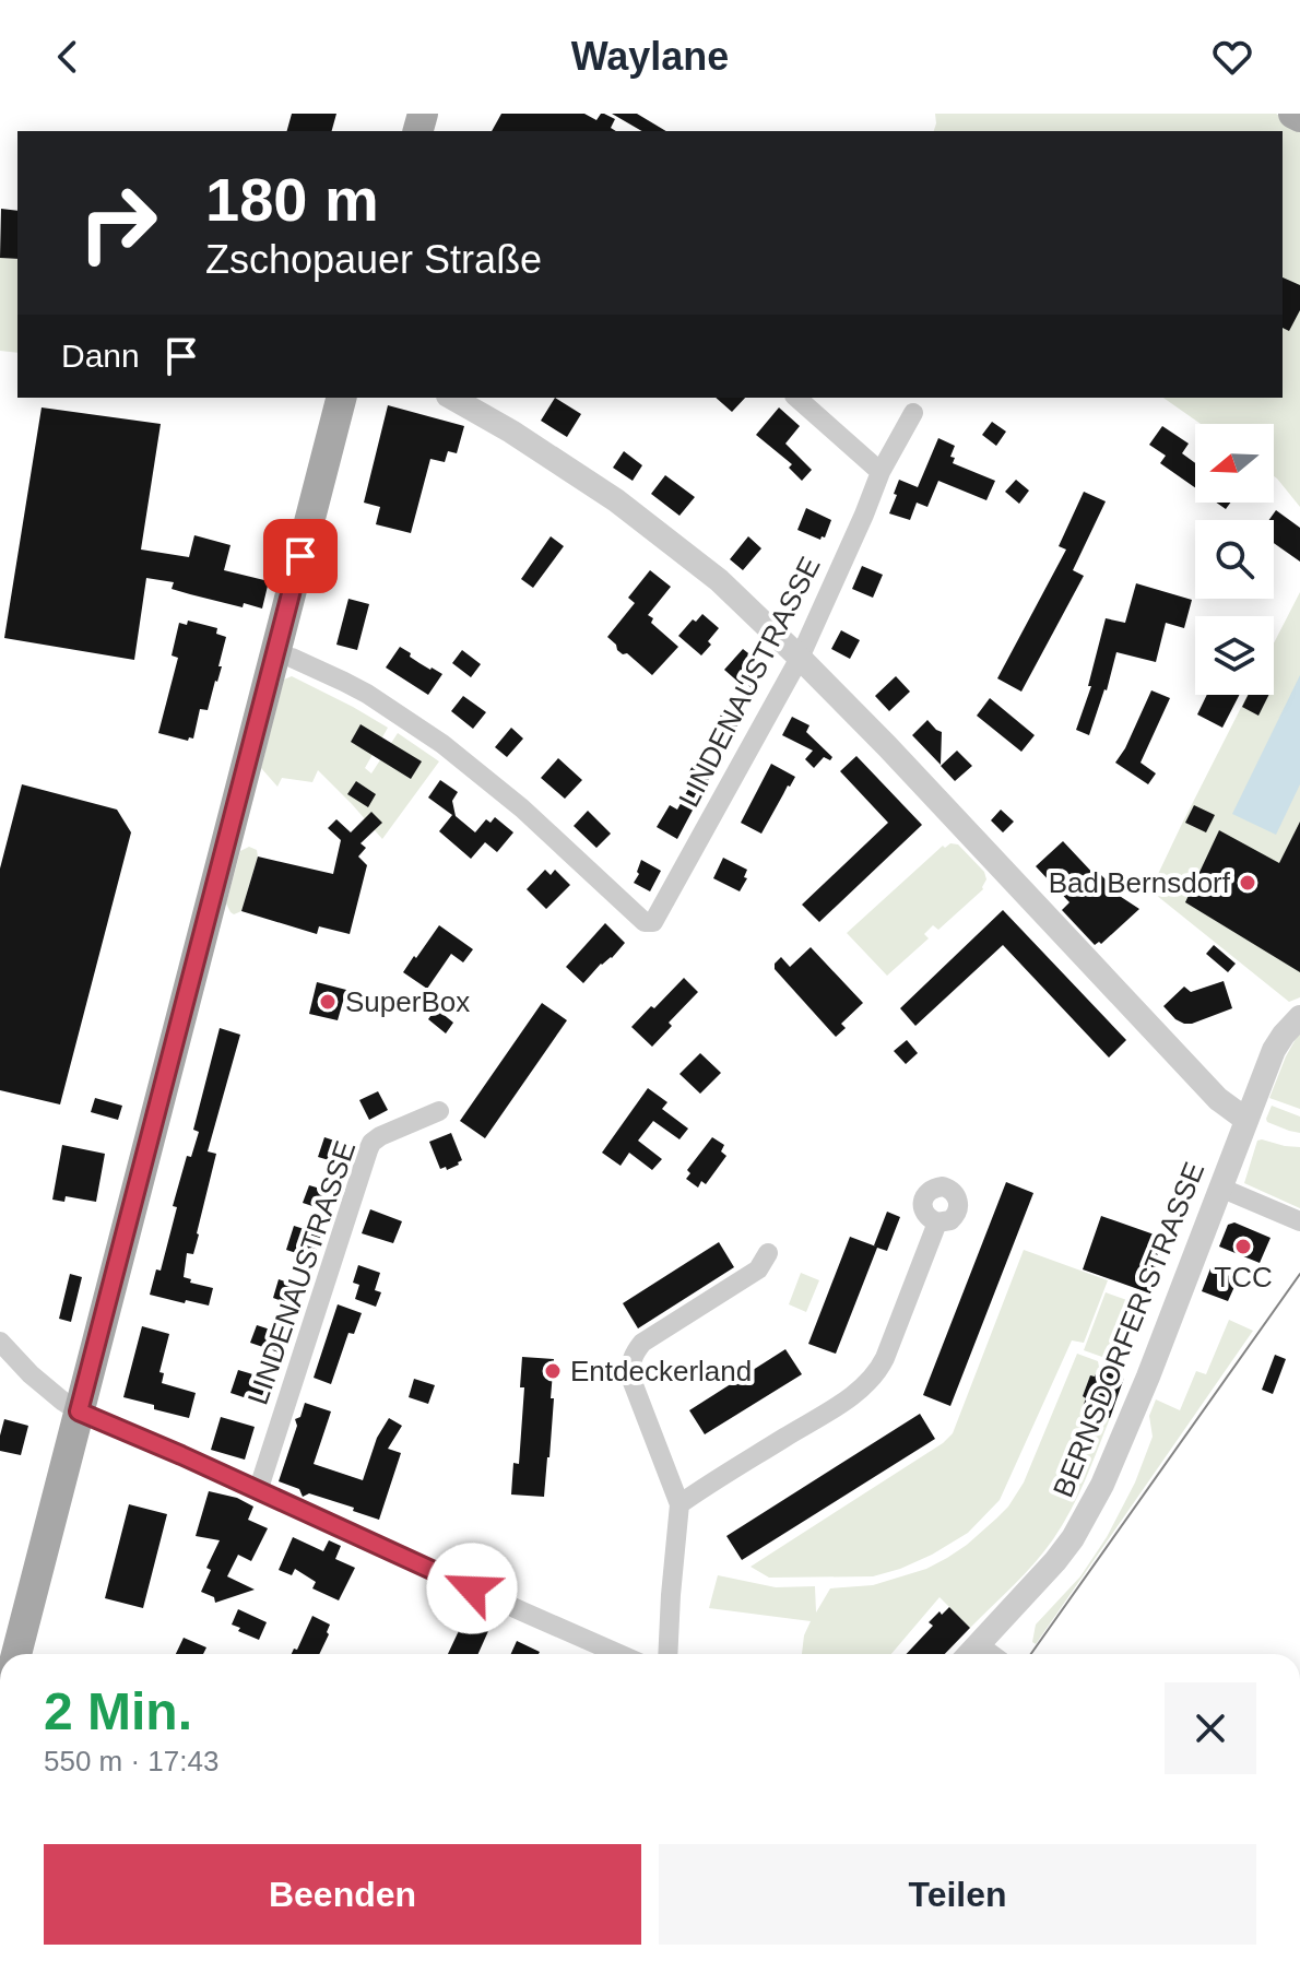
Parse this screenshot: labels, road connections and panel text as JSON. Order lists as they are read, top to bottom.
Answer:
{
  "streets": {
    "street": ["LINDENAUSTRASSE", "BERNSDORFER STRASSE"]
  },
  "places": [
    "Bad Bernsdorf",
    "SuperBox",
    "TCC",
    "Entdeckerland"
  ],
  "north": "left",
  "page": {
    "header": "Waylane",
    "turn": ["180 m", "Zschopauer Straße"],
    "then": "Dann",
    "heading": ["2 Min.", "550 m · 17:43"],
    "buttons": ["Beenden", "Teilen"]
  }
}
